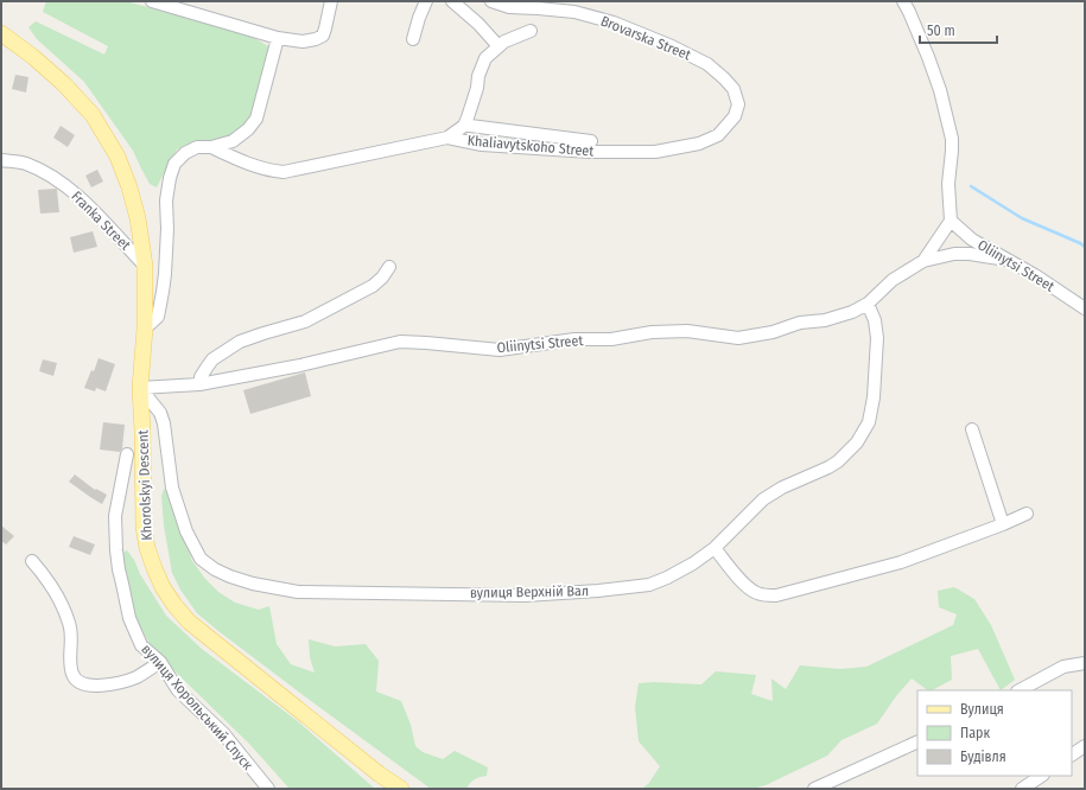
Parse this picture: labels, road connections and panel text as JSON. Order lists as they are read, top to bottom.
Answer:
{
  "streets": {
    "main road": ["Khorolskyi Descent"],
    "street": [
      "Brovarska Street",
      "Khaliavytskoho Street",
      "Franka Street",
      "Oliinytsi Street",
      "вулиця Верхній Вал",
      "вулиця Хорольський Спуск"
    ]
  },
  "crossings": [
    ["Brovarska Street", "Khaliavytskoho Street"],
    ["Franka Street", "Khorolskyi Descent"],
    ["Oliinytsi Street", "Khorolskyi Descent"],
    ["Oliinytsi Street", "вулиця Верхній Вал"],
    ["Khorolskyi Descent", "вулиця Верхній Вал"]
  ],
  "legend": ["Вулиця", "Парк", "Будівля"],
  "scale_bar": "50 m"
}
